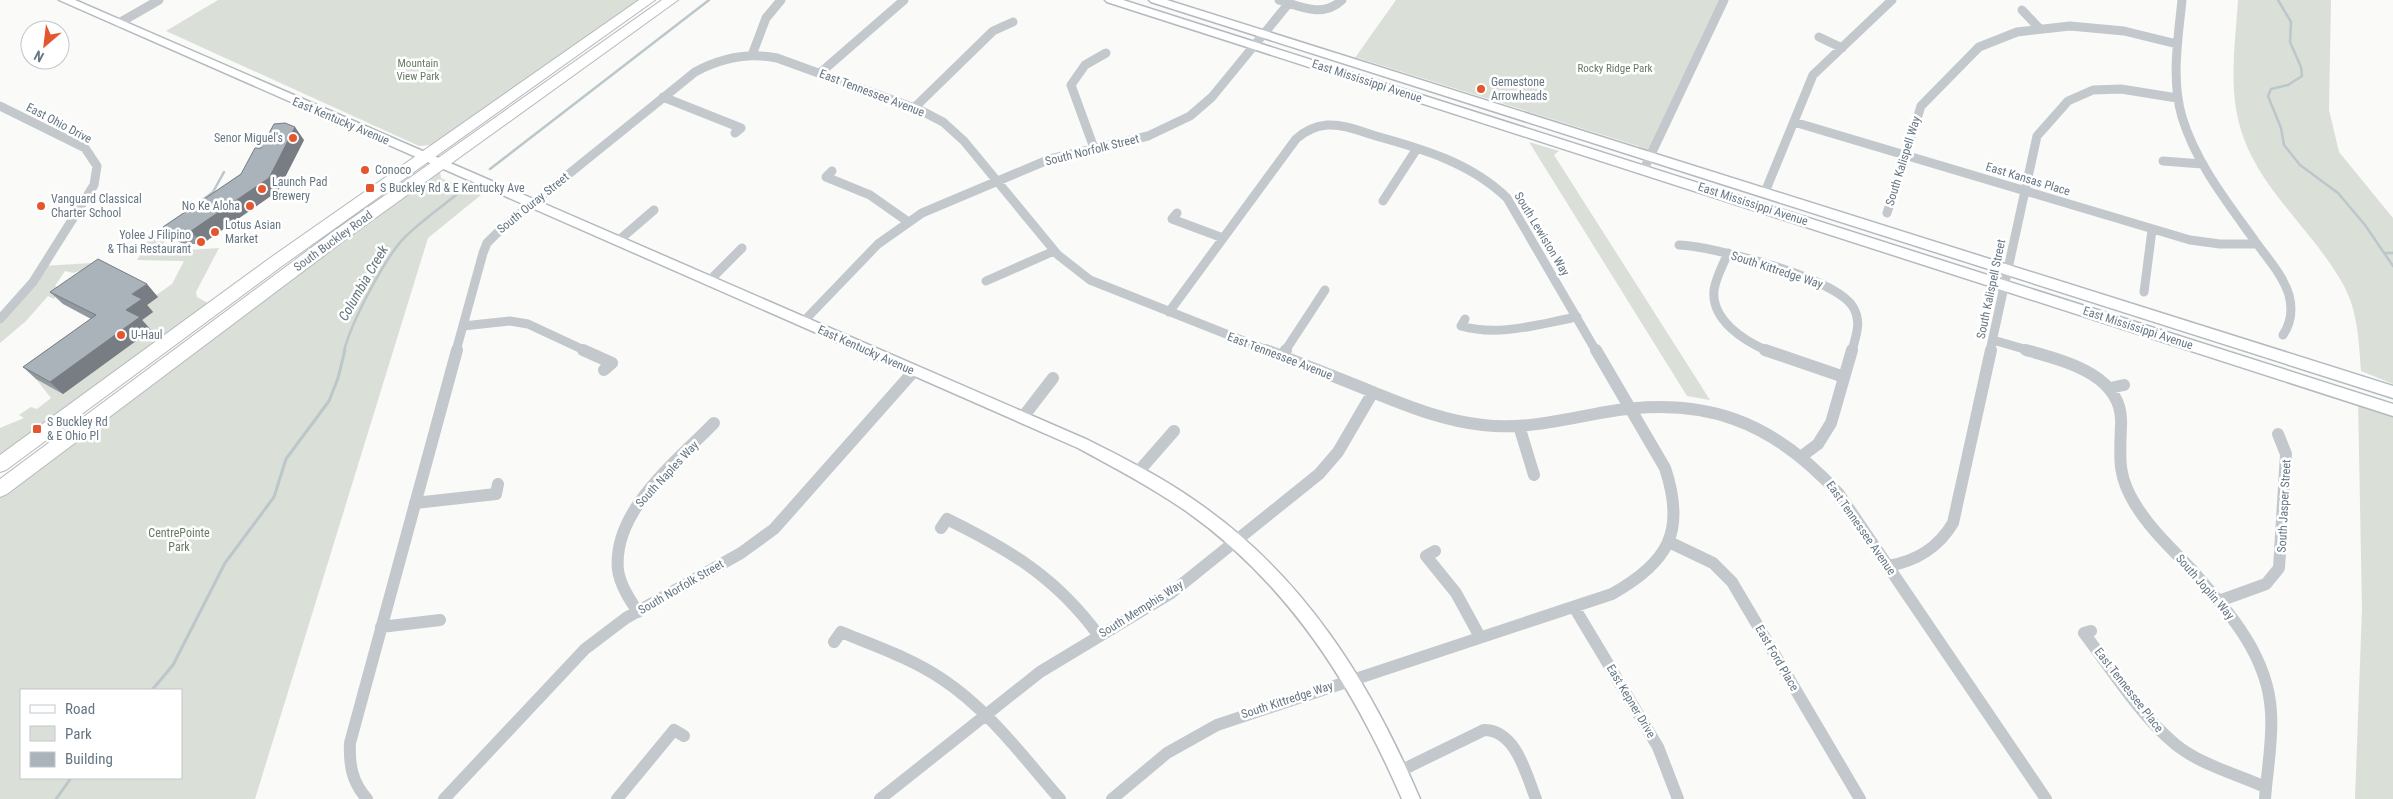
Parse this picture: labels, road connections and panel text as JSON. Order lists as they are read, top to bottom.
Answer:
{
  "streets": {
    "main road": ["East Mississippi Avenue", "East Kentucky Avenue", "South Buckley Road"],
    "street": [
      "East Tennessee Avenue",
      "East Ohio Drive",
      "South Norfolk Street",
      "South Kalispell Way",
      "East Kansas Place",
      "South Ouray Street",
      "South Lewiston Way",
      "South Kittredge Way",
      "South Kalispell Street",
      "South Naples Way",
      "South Jasper Street",
      "South Joplin Way",
      "South Memphis Way",
      "East Ford Place",
      "East Tennessee Place",
      "East Kepner Drive"
    ]
  },
  "crossings": [
    ["East Mississippi Avenue", "South Norfolk Street"],
    ["East Mississippi Avenue", "South Kalispell Street"],
    ["East Tennessee Avenue", "South Norfolk Street"],
    ["East Tennessee Avenue", "South Ouray Street"],
    ["East Tennessee Avenue", "South Lewiston Way"],
    ["East Tennessee Avenue", "South Kittredge Way"],
    ["East Tennessee Avenue", "South Kalispell Street"],
    ["East Tennessee Avenue", "South Memphis Way"],
    ["East Kentucky Avenue", "South Norfolk Street"],
    ["East Kentucky Avenue", "South Ouray Street"],
    ["East Kentucky Avenue", "South Buckley Road"],
    ["East Kentucky Avenue", "South Kittredge Way"],
    ["East Kentucky Avenue", "South Memphis Way"],
    ["South Norfolk Street", "South Naples Way"],
    ["South Kalispell Way", "East Kansas Place"],
    ["East Kansas Place", "South Kalispell Street"],
    ["South Lewiston Way", "South Kittredge Way"],
    ["South Kittredge Way", "East Ford Place"],
    ["South Kittredge Way", "East Kepner Drive"],
    ["South Kalispell Street", "South Joplin Way"],
    ["South Jasper Street", "South Joplin Way"],
    ["South Joplin Way", "East Tennessee Place"]
  ],
  "water": ["Columbia Creek"],
  "parks": ["Mountain View Park", "Rocky Ridge Park", "CentrePointe Park"],
  "places": {
    "other": [
      "Gemestone Arrowheads",
      "Senor Miguel's",
      "Conoco",
      "Launch Pad Brewery",
      "Vanguard Classical Charter School",
      "No Ke Aloha",
      "Lotus Asian Market",
      "Yolee J Filipino & Thai Restaurant",
      "U-Haul"
    ],
    "transit": ["S Buckley Rd & E Kentucky Ave", "S Buckley Rd & E Ohio Pl"]
  },
  "legend": ["Road", "Park", "Building"],
  "north": "bottom left"
}
